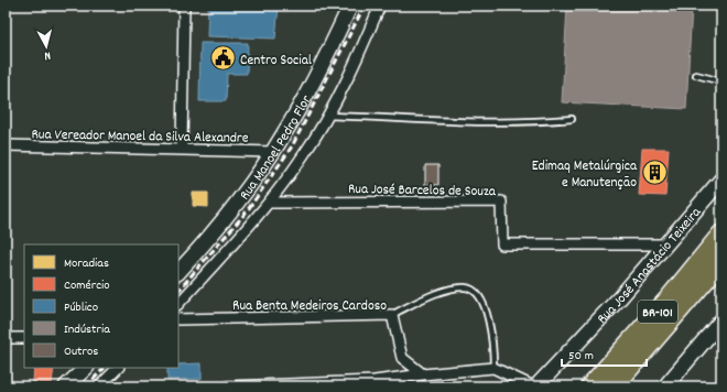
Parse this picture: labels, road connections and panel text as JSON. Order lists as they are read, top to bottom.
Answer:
{
  "streets": {
    "highway": ["BR-101"],
    "main road": ["Rua Manoel Pedro Flor", "Rua José Anastácio Teixeira"],
    "street": ["Rua Vereador Manoel da Silva Alexandre", "Rua José Barcelos de Souza", "Rua Benta Medeiros Cardoso"]
  },
  "crossings": [
    ["Rua Vereador Manoel da Silva Alexandre", "Rua Manoel Pedro Flor"],
    ["Rua José Barcelos de Souza", "Rua José Anastácio Teixeira"]
  ],
  "places": {
    "public building": ["Centro Social"],
    "building": ["Edimaq Metalúrgica e Manutenção"]
  },
  "legend": [
    "Moradias",
    "Comércio",
    "Público",
    "Indústria",
    "Outros"
  ],
  "scale_bar": "50 m",
  "north": "bottom"
}
